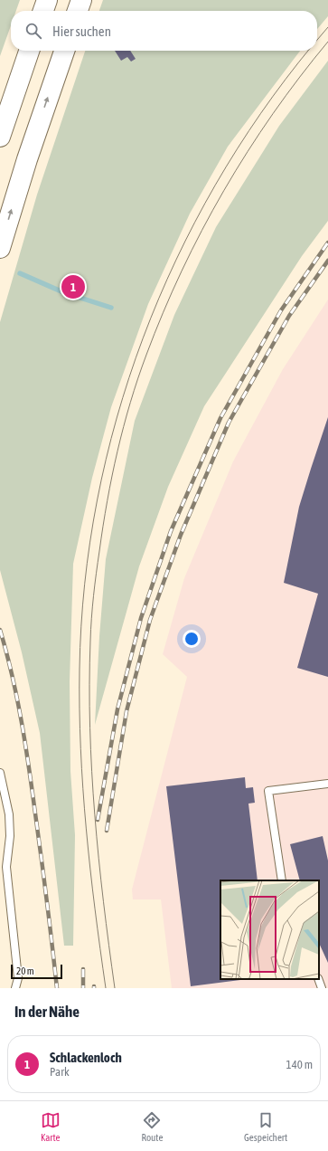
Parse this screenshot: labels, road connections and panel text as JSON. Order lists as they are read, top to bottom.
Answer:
{
  "scale_bar": "20 m",
  "page": {
    "search": "Hier suchen",
    "pins": "1",
    "scale": "20 m",
    "heading": "In der Nähe",
    "list": [
      {
        "mark": "1",
        "name": "Schlackenloch",
        "note": "Park",
        "value": "140 m"
      }
    ],
    "nav": ["Karte", "Route", "Gespeichert"]
  }
}
